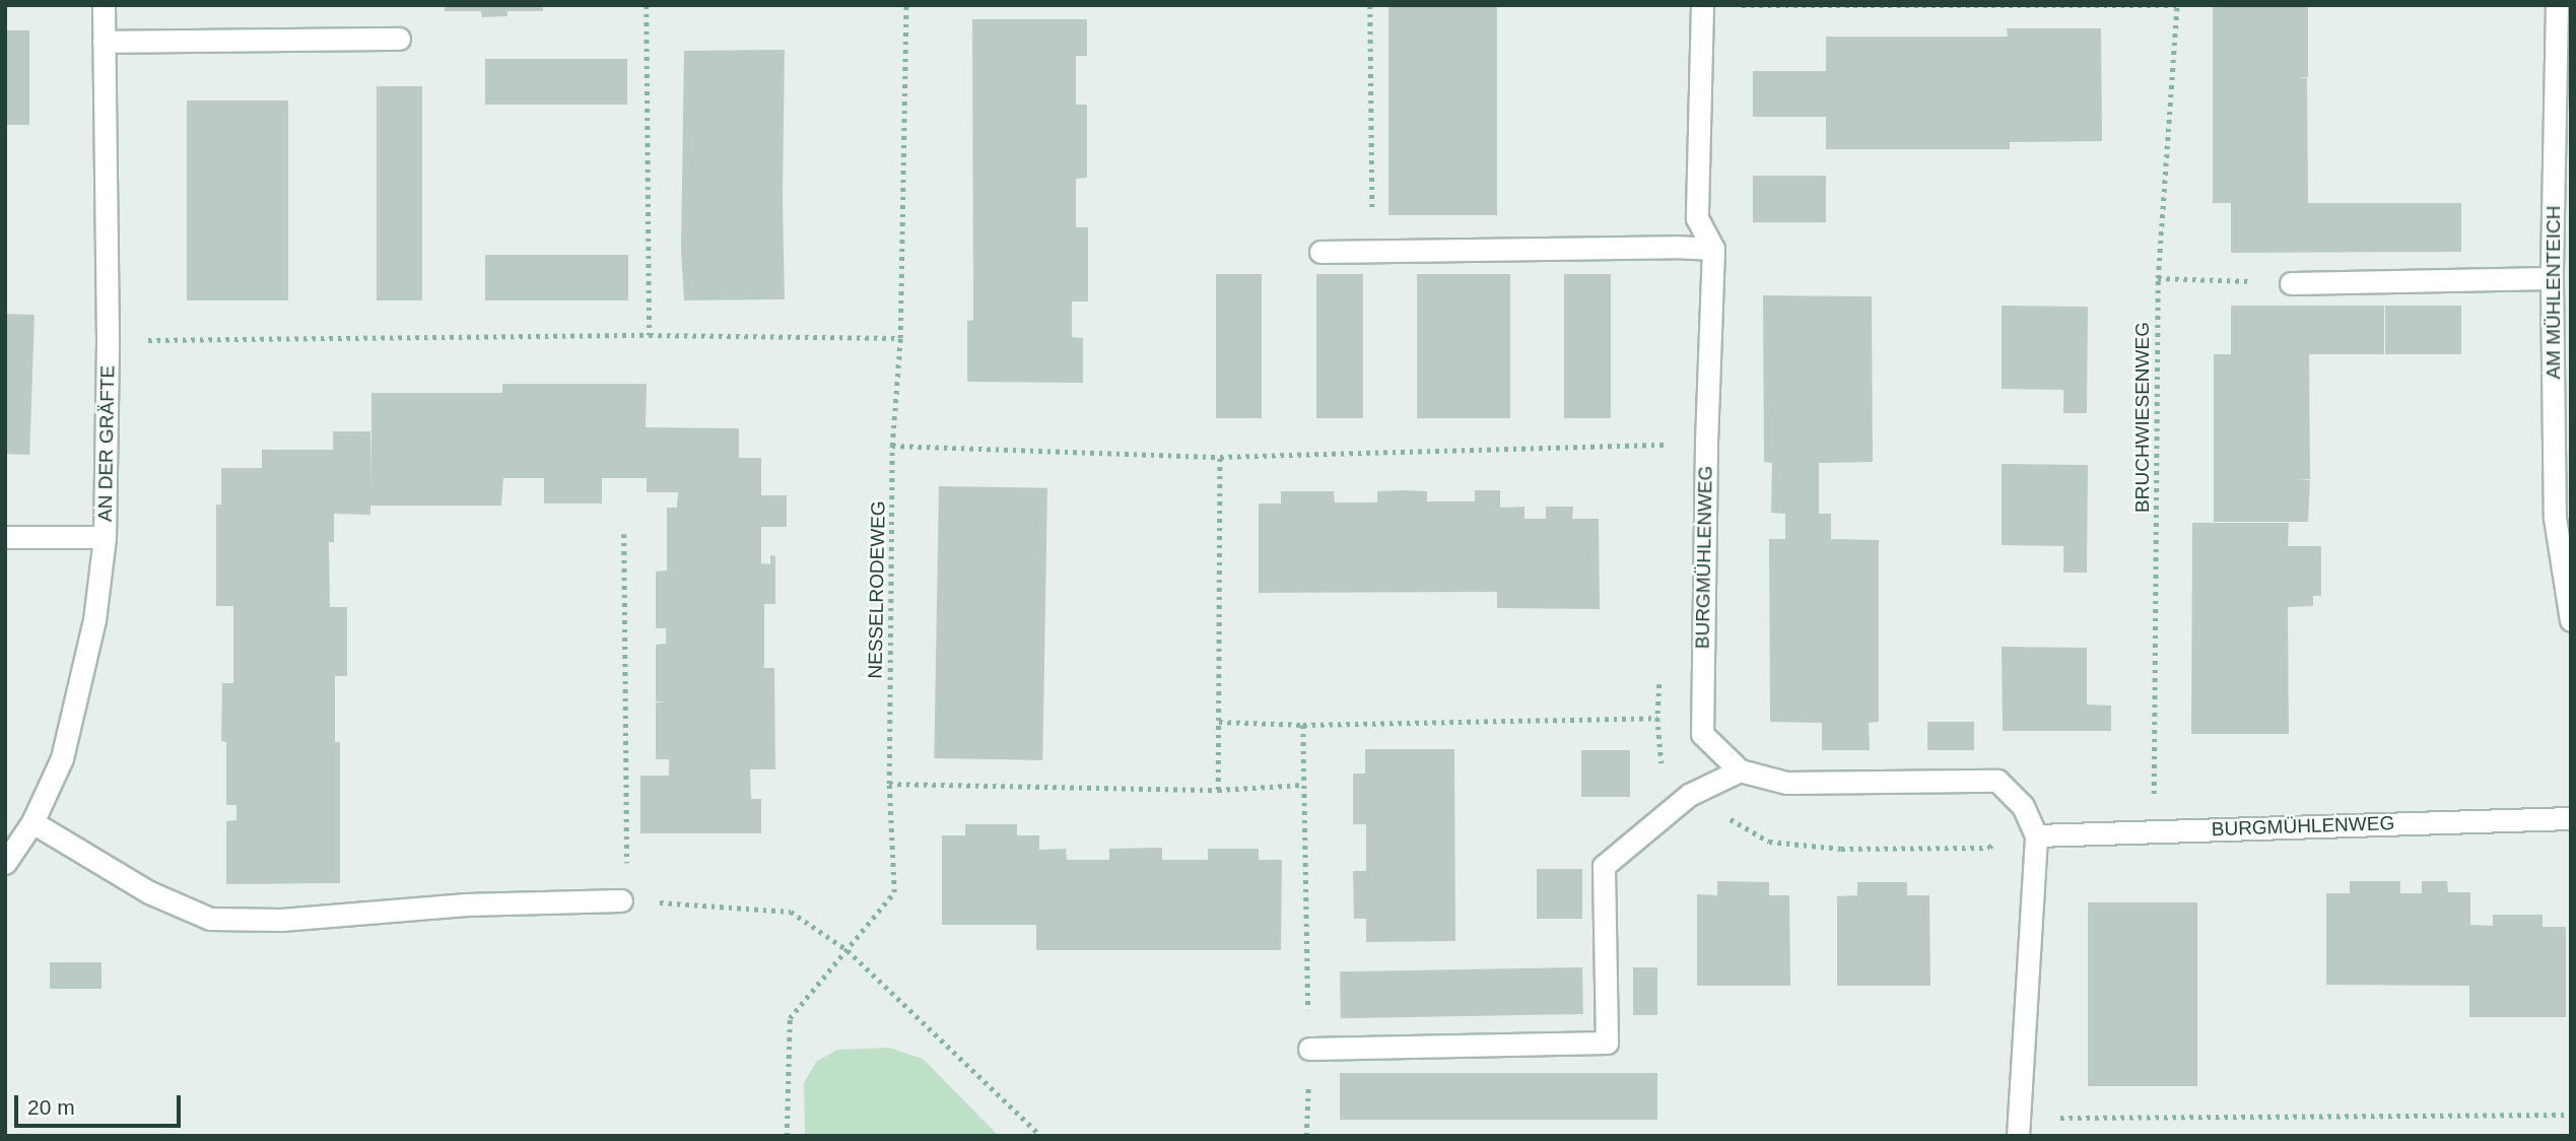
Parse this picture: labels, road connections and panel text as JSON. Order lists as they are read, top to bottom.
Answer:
{
  "streets": {
    "street": ["AM MÜHLENTEICH", "AN DER GRÄFTE", "BURGMÜHLENWEG"],
    "path": ["BRUCHWIESENWEG", "NESSELRODEWEG"]
  },
  "crossings": [
    ["BRUCHWIESENWEG", "BURGMÜHLENWEG"]
  ],
  "scale_bar": "20 m"
}
